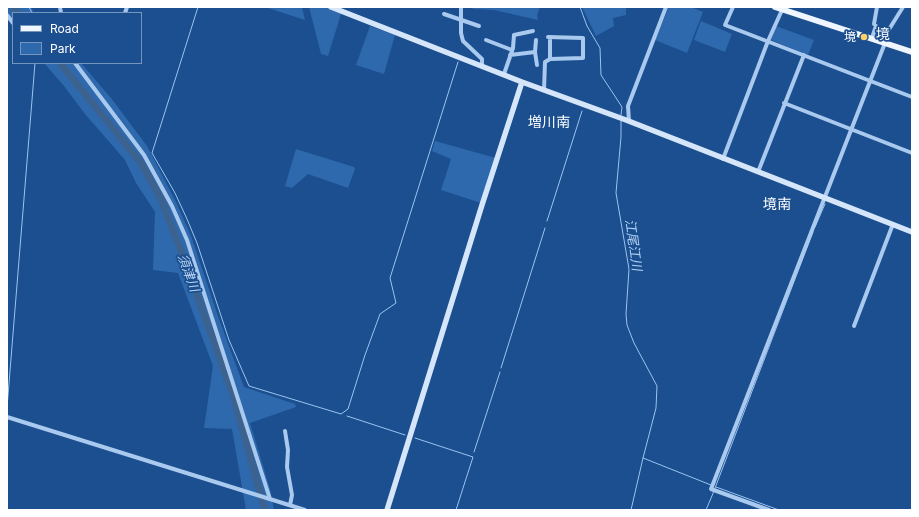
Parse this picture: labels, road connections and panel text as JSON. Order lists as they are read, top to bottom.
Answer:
{
  "districts": ["境", "増川南", "境南"],
  "water": ["江尾江川", "須津川"],
  "places": ["境"],
  "legend": ["Road", "Park"]
}
